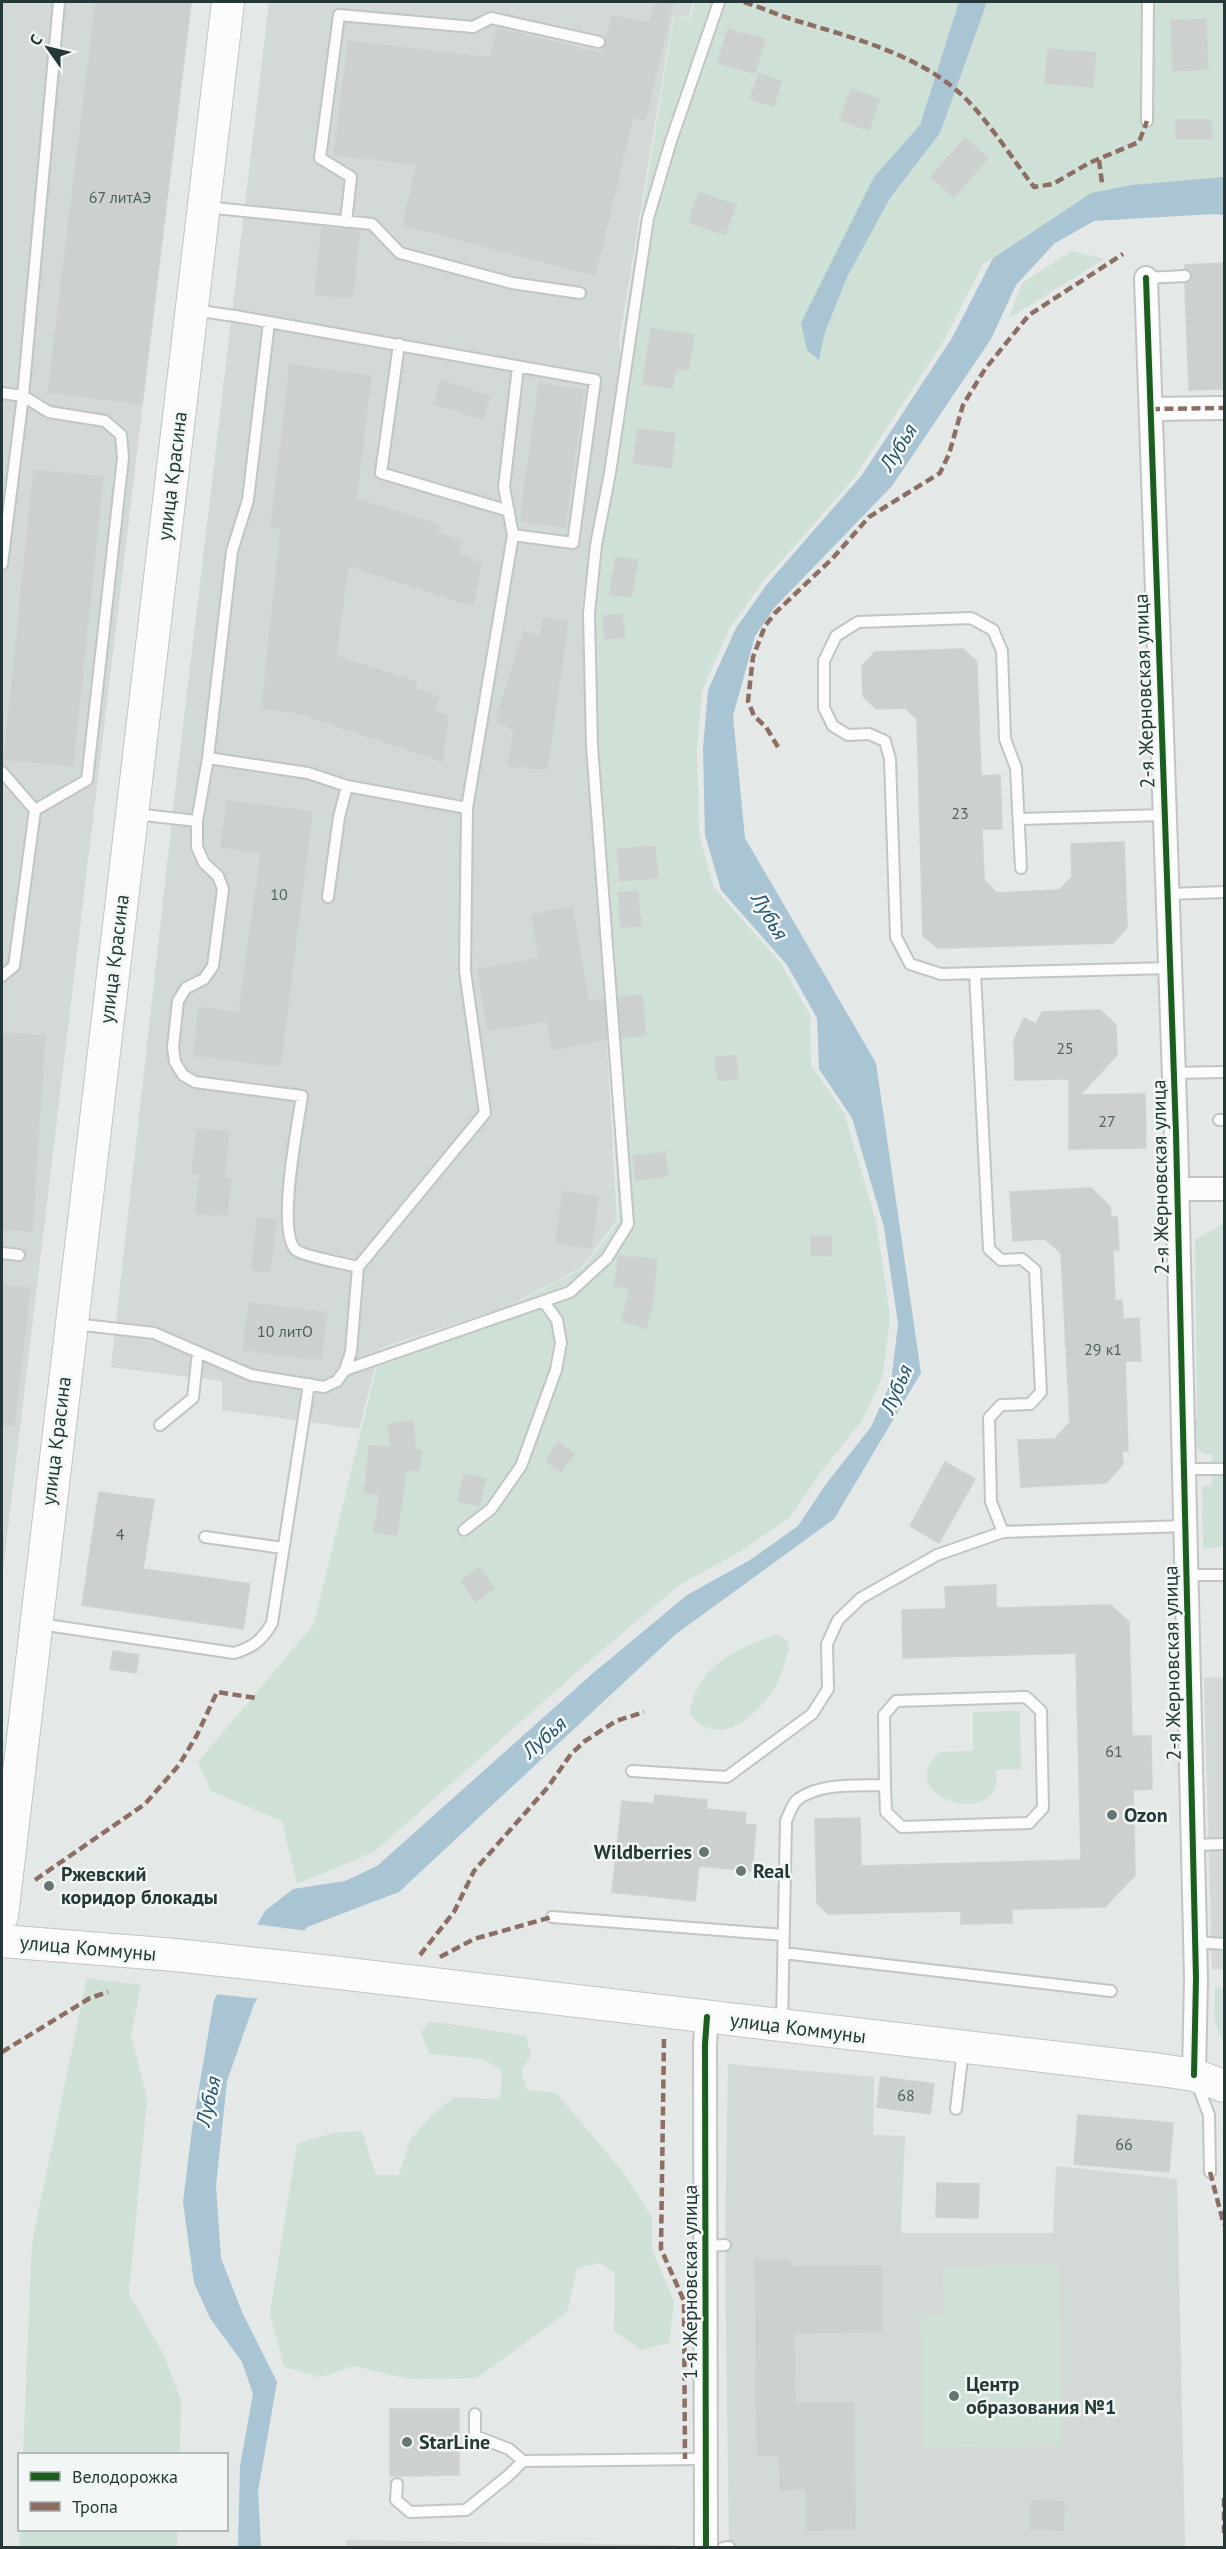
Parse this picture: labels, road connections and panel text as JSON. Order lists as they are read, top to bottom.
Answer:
{
  "streets": {
    "main road": ["улица Красина", "улица Коммуны"],
    "street": ["2-я Жерновская улица", "1-я Жерновская улица"]
  },
  "crossings": [
    ["2-я Жерновская улица", "улица Коммуны"],
    ["улица Коммуны", "1-я Жерновская улица"]
  ],
  "water": ["Лубья"],
  "places": [
    "Ozon",
    "Wildberries",
    "Real",
    "Ржевский коридор блокады",
    "Центр образования №1",
    "StarLine"
  ],
  "house_numbers": [
    "67 литАЭ",
    "23",
    "10",
    "25",
    "27",
    "10 литО",
    "29 к1",
    "4",
    "61",
    "68",
    "66"
  ],
  "legend": ["Велодорожка", "Тропа"],
  "north": "top left"
}
